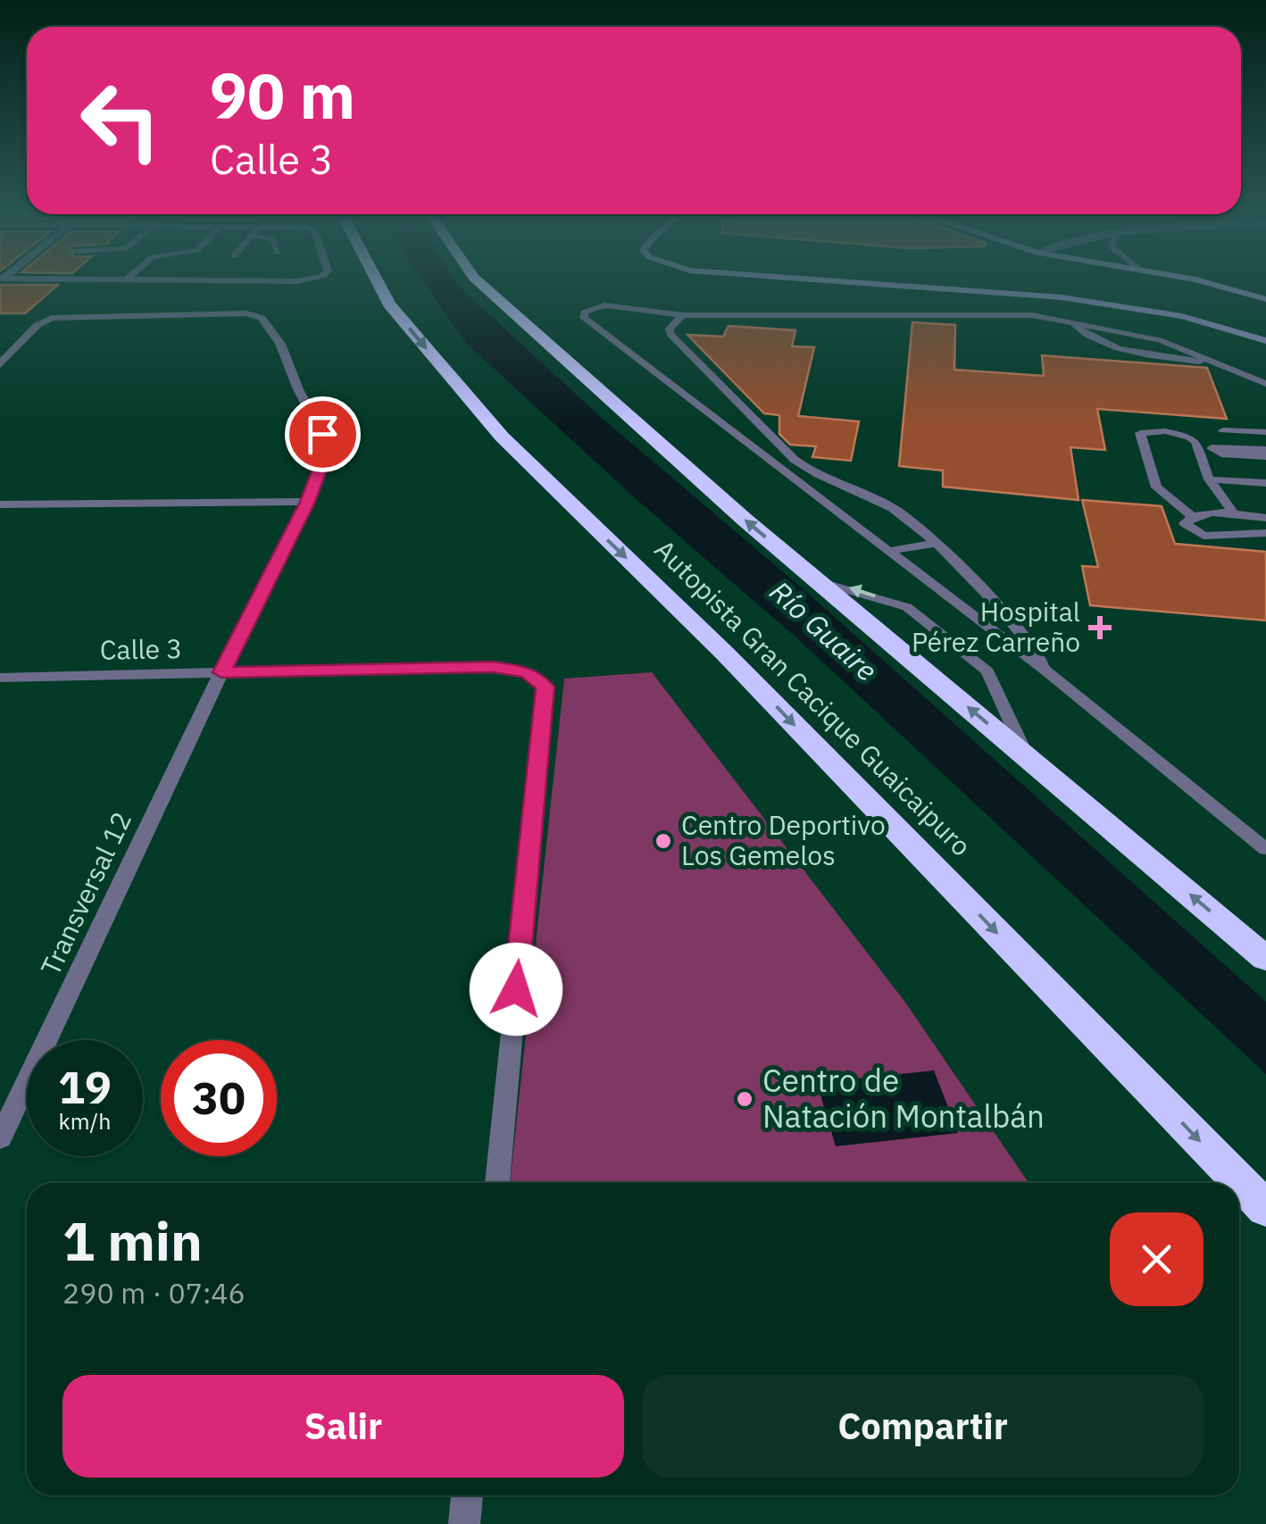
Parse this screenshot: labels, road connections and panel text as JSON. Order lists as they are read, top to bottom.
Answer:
{
  "streets": {
    "highway": ["Autopista Gran Cacique Guaicaipuro"],
    "street": ["Calle 3", "Transversal 12"]
  },
  "crossings": [
    ["Calle 3", "Transversal 12"]
  ],
  "water": ["Río Guaire"],
  "places": {
    "health": ["Hospital Pérez Carreño"],
    "other": ["Centro Deportivo Los Gemelos", "Centro de Natación Montalbán"]
  },
  "page": {
    "turn": ["90 m", "Calle 3"],
    "speed": "19 km/h",
    "limit": "30",
    "heading": ["1 min", "290 m · 07:46"],
    "buttons": ["Salir", "Compartir"]
  }
}
